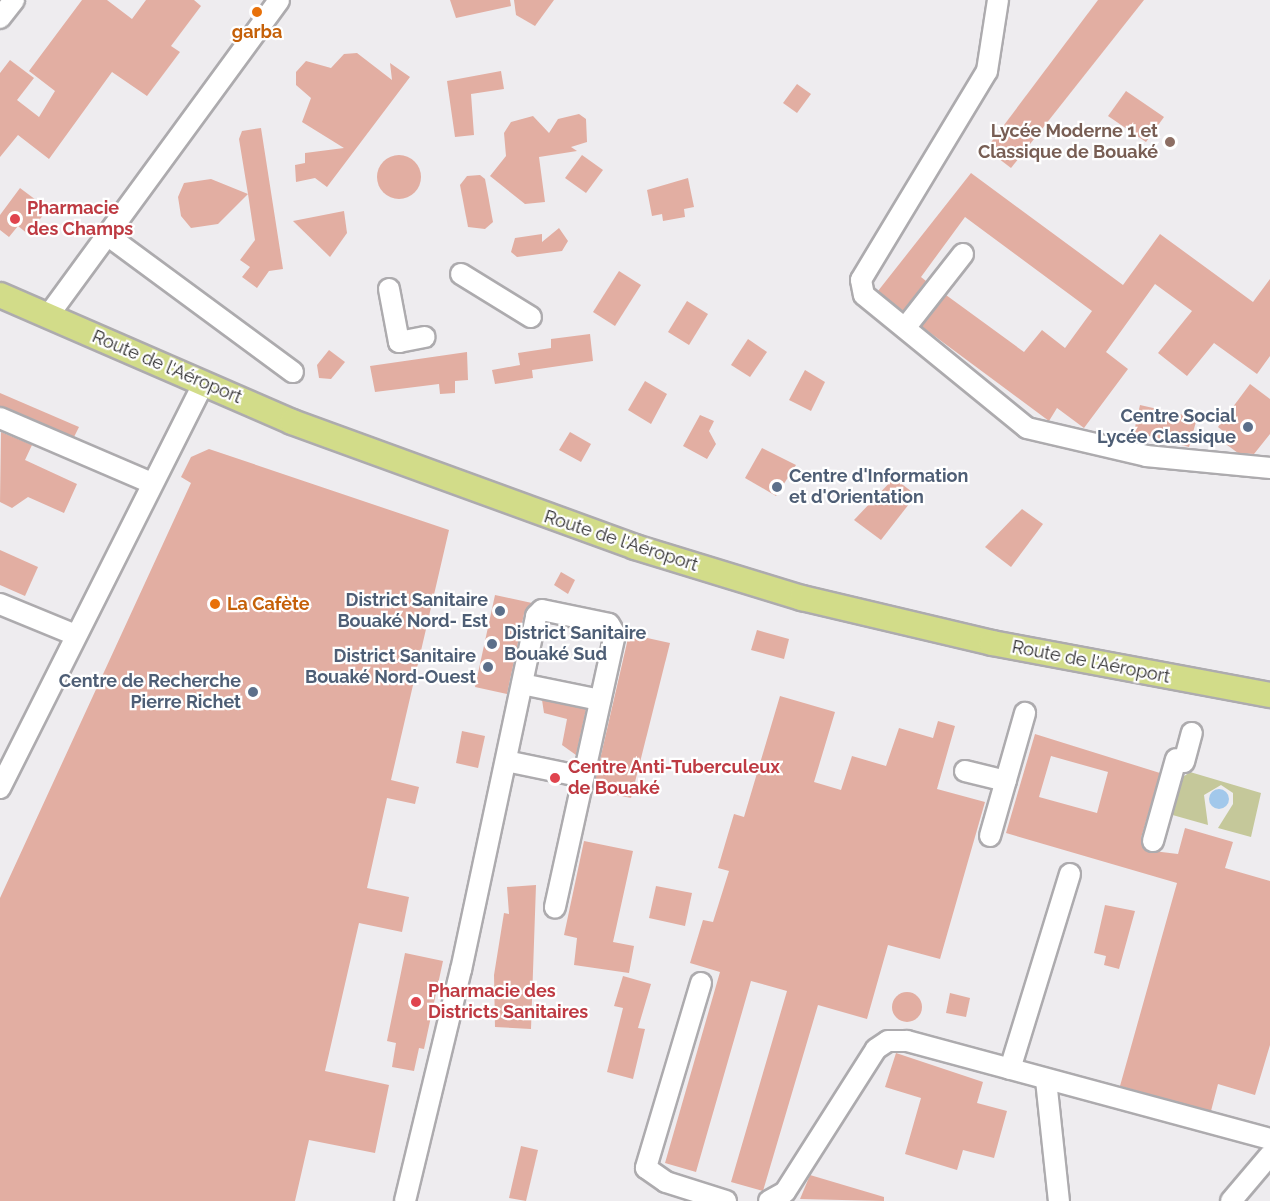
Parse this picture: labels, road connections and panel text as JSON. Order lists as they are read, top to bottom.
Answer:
{
  "streets": {
    "main road": ["Route de l'Aéroport"]
  },
  "places": [
    "garba",
    "Lycée Moderne 1 et Classique de Bouaké",
    "Pharmacie des Champs",
    "Centre Social Lycée Classique",
    "Centre d'Information et d'Orientation",
    "La Cafète",
    "District Sanitaire Bouaké Nord- Est",
    "District Sanitaire Bouaké Sud",
    "District Sanitaire Bouaké Nord-Ouest",
    "Centre de Recherche Pierre Richet",
    "Centre Anti-Tuberculeux de Bouaké",
    "Pharmacie des Districts Sanitaires"
  ]
}
